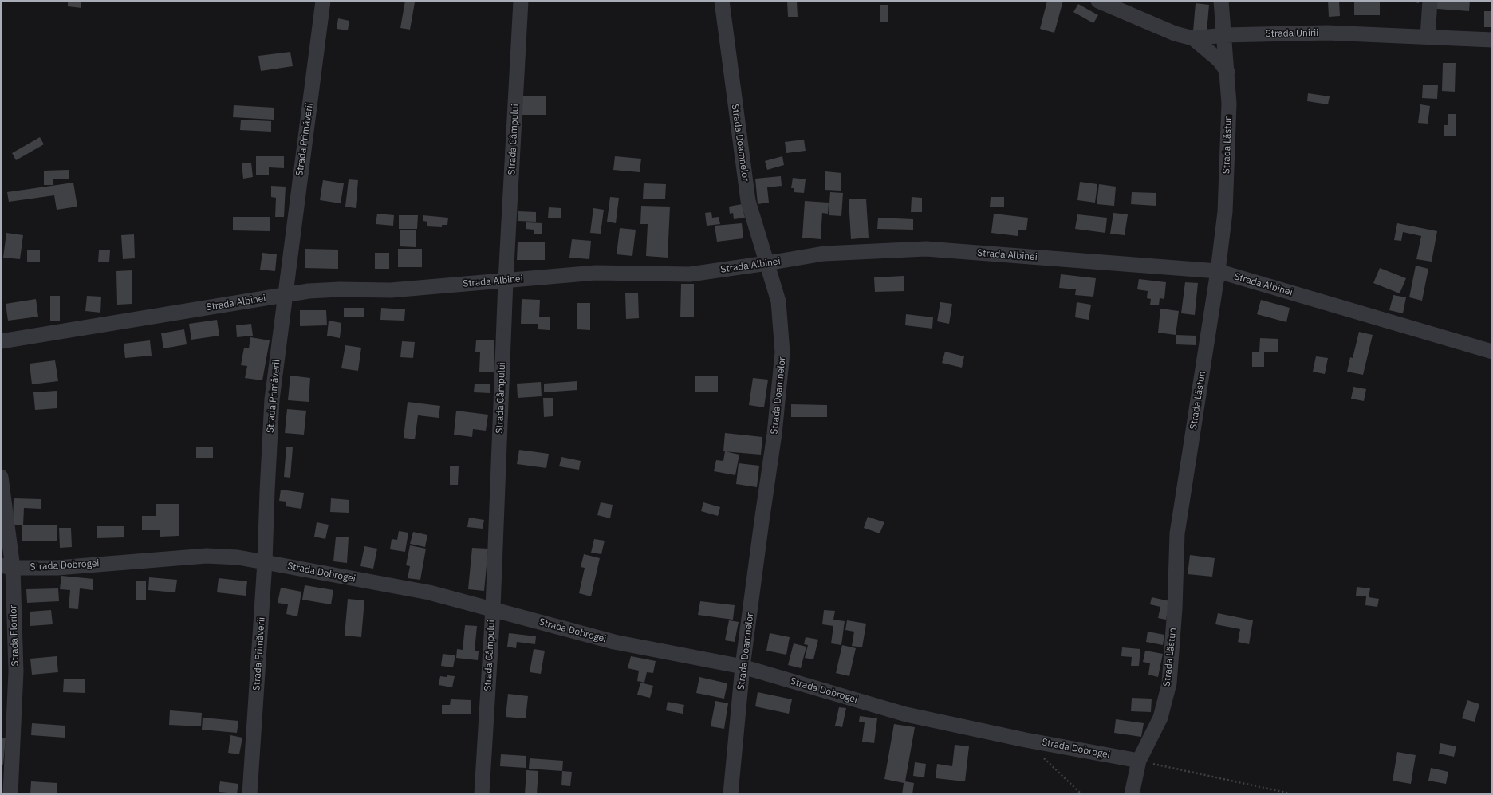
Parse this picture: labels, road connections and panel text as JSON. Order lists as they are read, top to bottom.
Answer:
{
  "streets": {
    "street": [
      "Strada Unirii",
      "Strada Primăverii",
      "Strada Câmpului",
      "Strada Doamnelor",
      "Strada Lăstun",
      "Strada Albinei",
      "Strada Dobrogei",
      "Strada Florilor"
    ]
  },
  "crossings": [
    ["Strada Unirii", "Strada Lăstun"],
    ["Strada Primăverii", "Strada Albinei"],
    ["Strada Primăverii", "Strada Dobrogei"],
    ["Strada Câmpului", "Strada Albinei"],
    ["Strada Câmpului", "Strada Dobrogei"],
    ["Strada Doamnelor", "Strada Albinei"],
    ["Strada Doamnelor", "Strada Dobrogei"],
    ["Strada Lăstun", "Strada Albinei"],
    ["Strada Lăstun", "Strada Dobrogei"],
    ["Strada Dobrogei", "Strada Florilor"]
  ]
}
